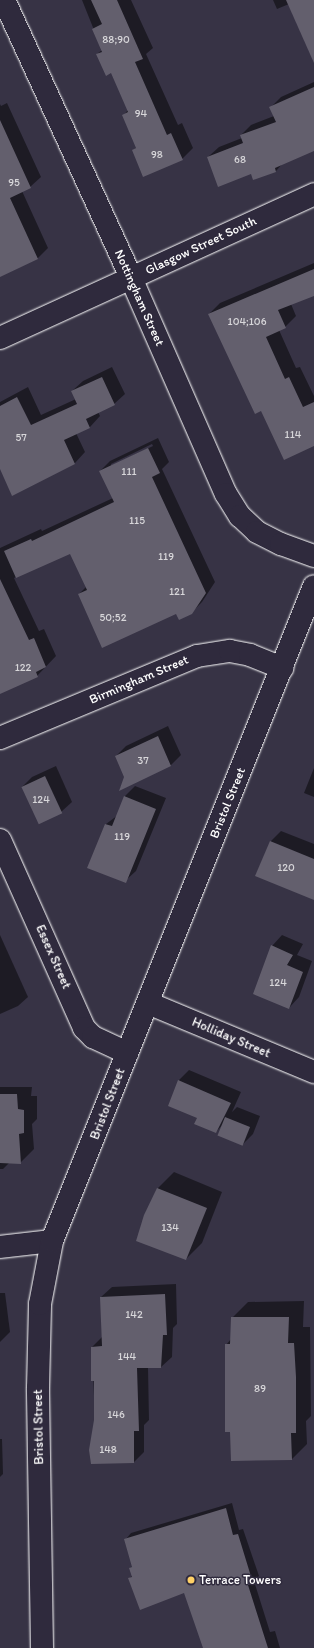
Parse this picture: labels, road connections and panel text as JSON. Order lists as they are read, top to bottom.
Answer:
{
  "streets": {
    "street": [
      "Glasgow Street South",
      "Nottingham Street",
      "Birmingham Street",
      "Bristol Street",
      "Essex Street",
      "Holliday Street"
    ]
  },
  "crossings": [
    ["Glasgow Street South", "Nottingham Street"],
    ["Birmingham Street", "Bristol Street"],
    ["Bristol Street", "Essex Street"],
    ["Bristol Street", "Holliday Street"]
  ],
  "places": ["Terrace Towers"],
  "house_numbers": [
    "88;90",
    "94",
    "98",
    "68",
    "95",
    "104;106",
    "114",
    "57",
    "111",
    "115",
    "119",
    "121",
    "50;52",
    "122",
    "37",
    "124",
    "119",
    "120",
    "124",
    "134",
    "142",
    "144",
    "89",
    "146",
    "148"
  ]
}
